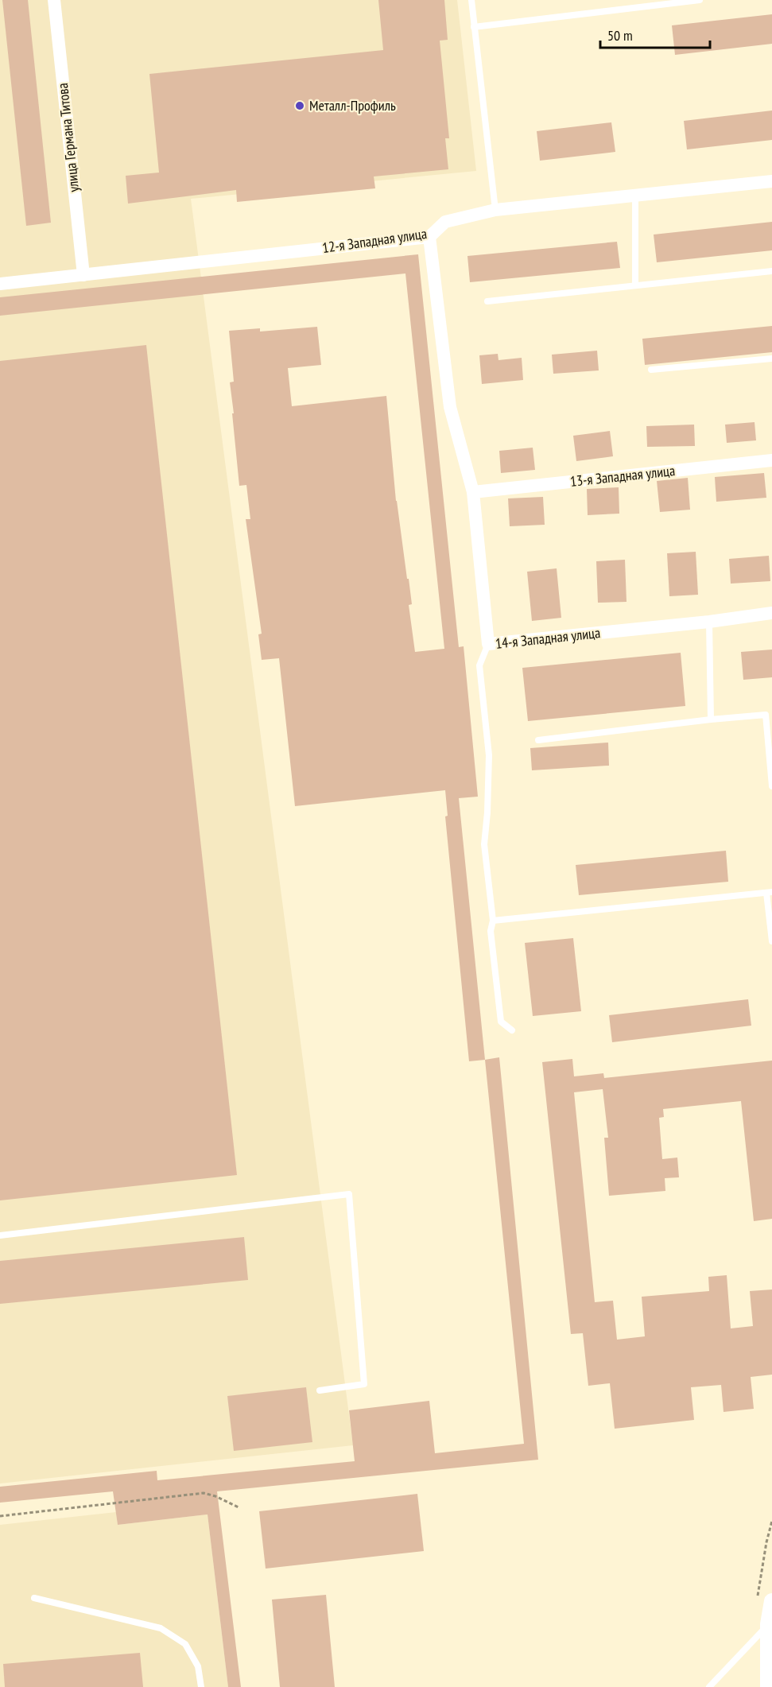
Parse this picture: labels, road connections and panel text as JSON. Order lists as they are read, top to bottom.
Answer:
{
  "streets": {
    "street": [
      "улица Германа Титова",
      "12-я Западная улица",
      "13-я Западная улица",
      "14-я Западная улица"
    ]
  },
  "crossings": [
    ["улица Германа Титова", "12-я Западная улица"]
  ],
  "places": ["Металл-Профиль"],
  "scale_bar": "50 m"
}
